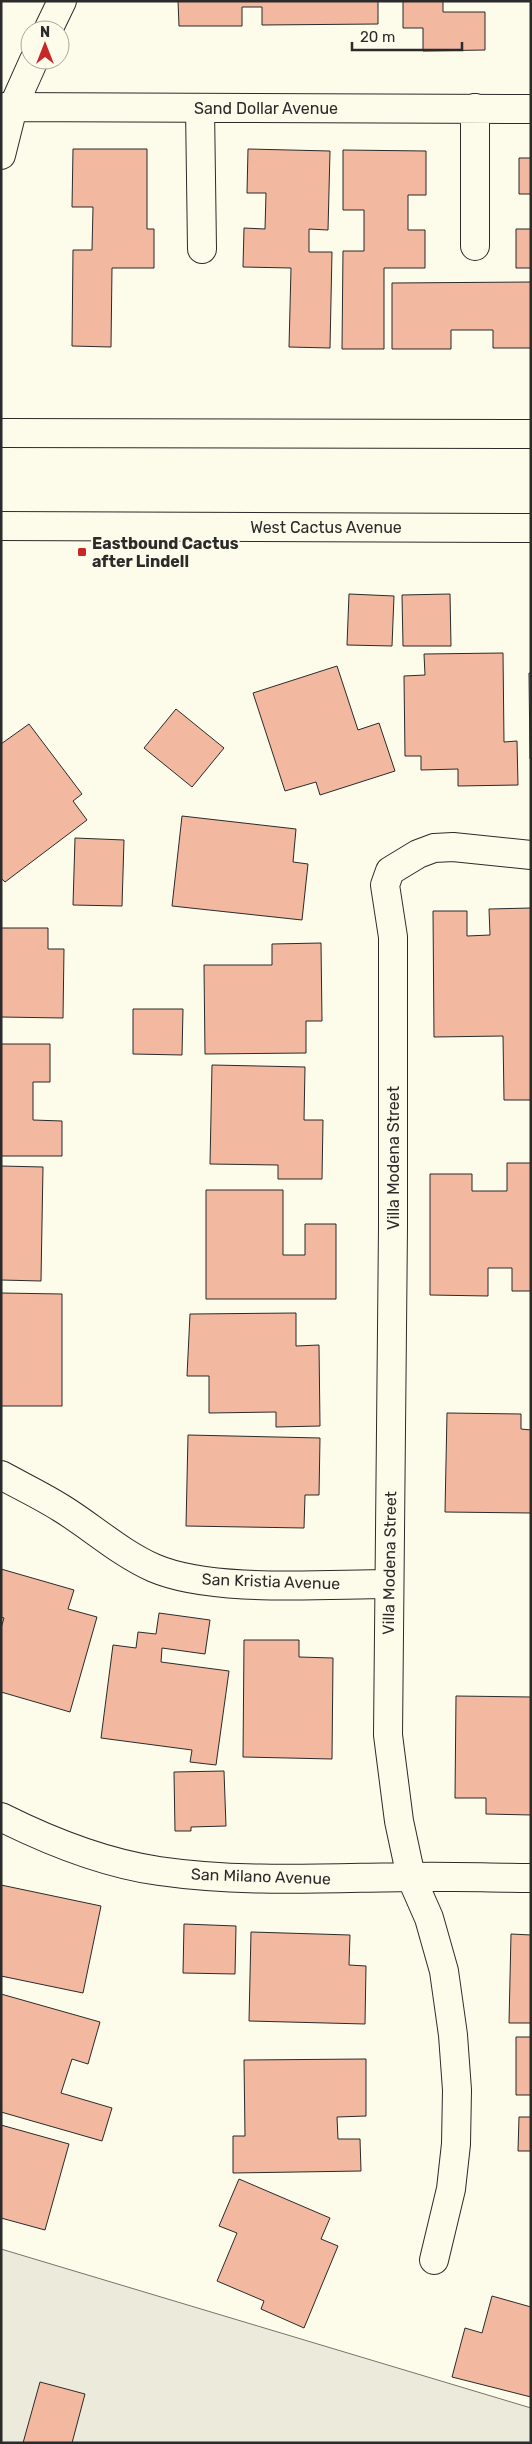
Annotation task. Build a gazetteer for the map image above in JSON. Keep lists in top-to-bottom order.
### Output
{
  "streets": {
    "street": [
      "Sand Dollar Avenue",
      "West Cactus Avenue",
      "Villa Modena Street",
      "San Kristia Avenue",
      "San Milano Avenue"
    ]
  },
  "crossings": [
    ["Villa Modena Street", "San Kristia Avenue"],
    ["Villa Modena Street", "San Milano Avenue"]
  ],
  "places": {
    "transit": ["Eastbound Cactus after Lindell"]
  },
  "scale_bar": "20 m",
  "north": "top"
}
